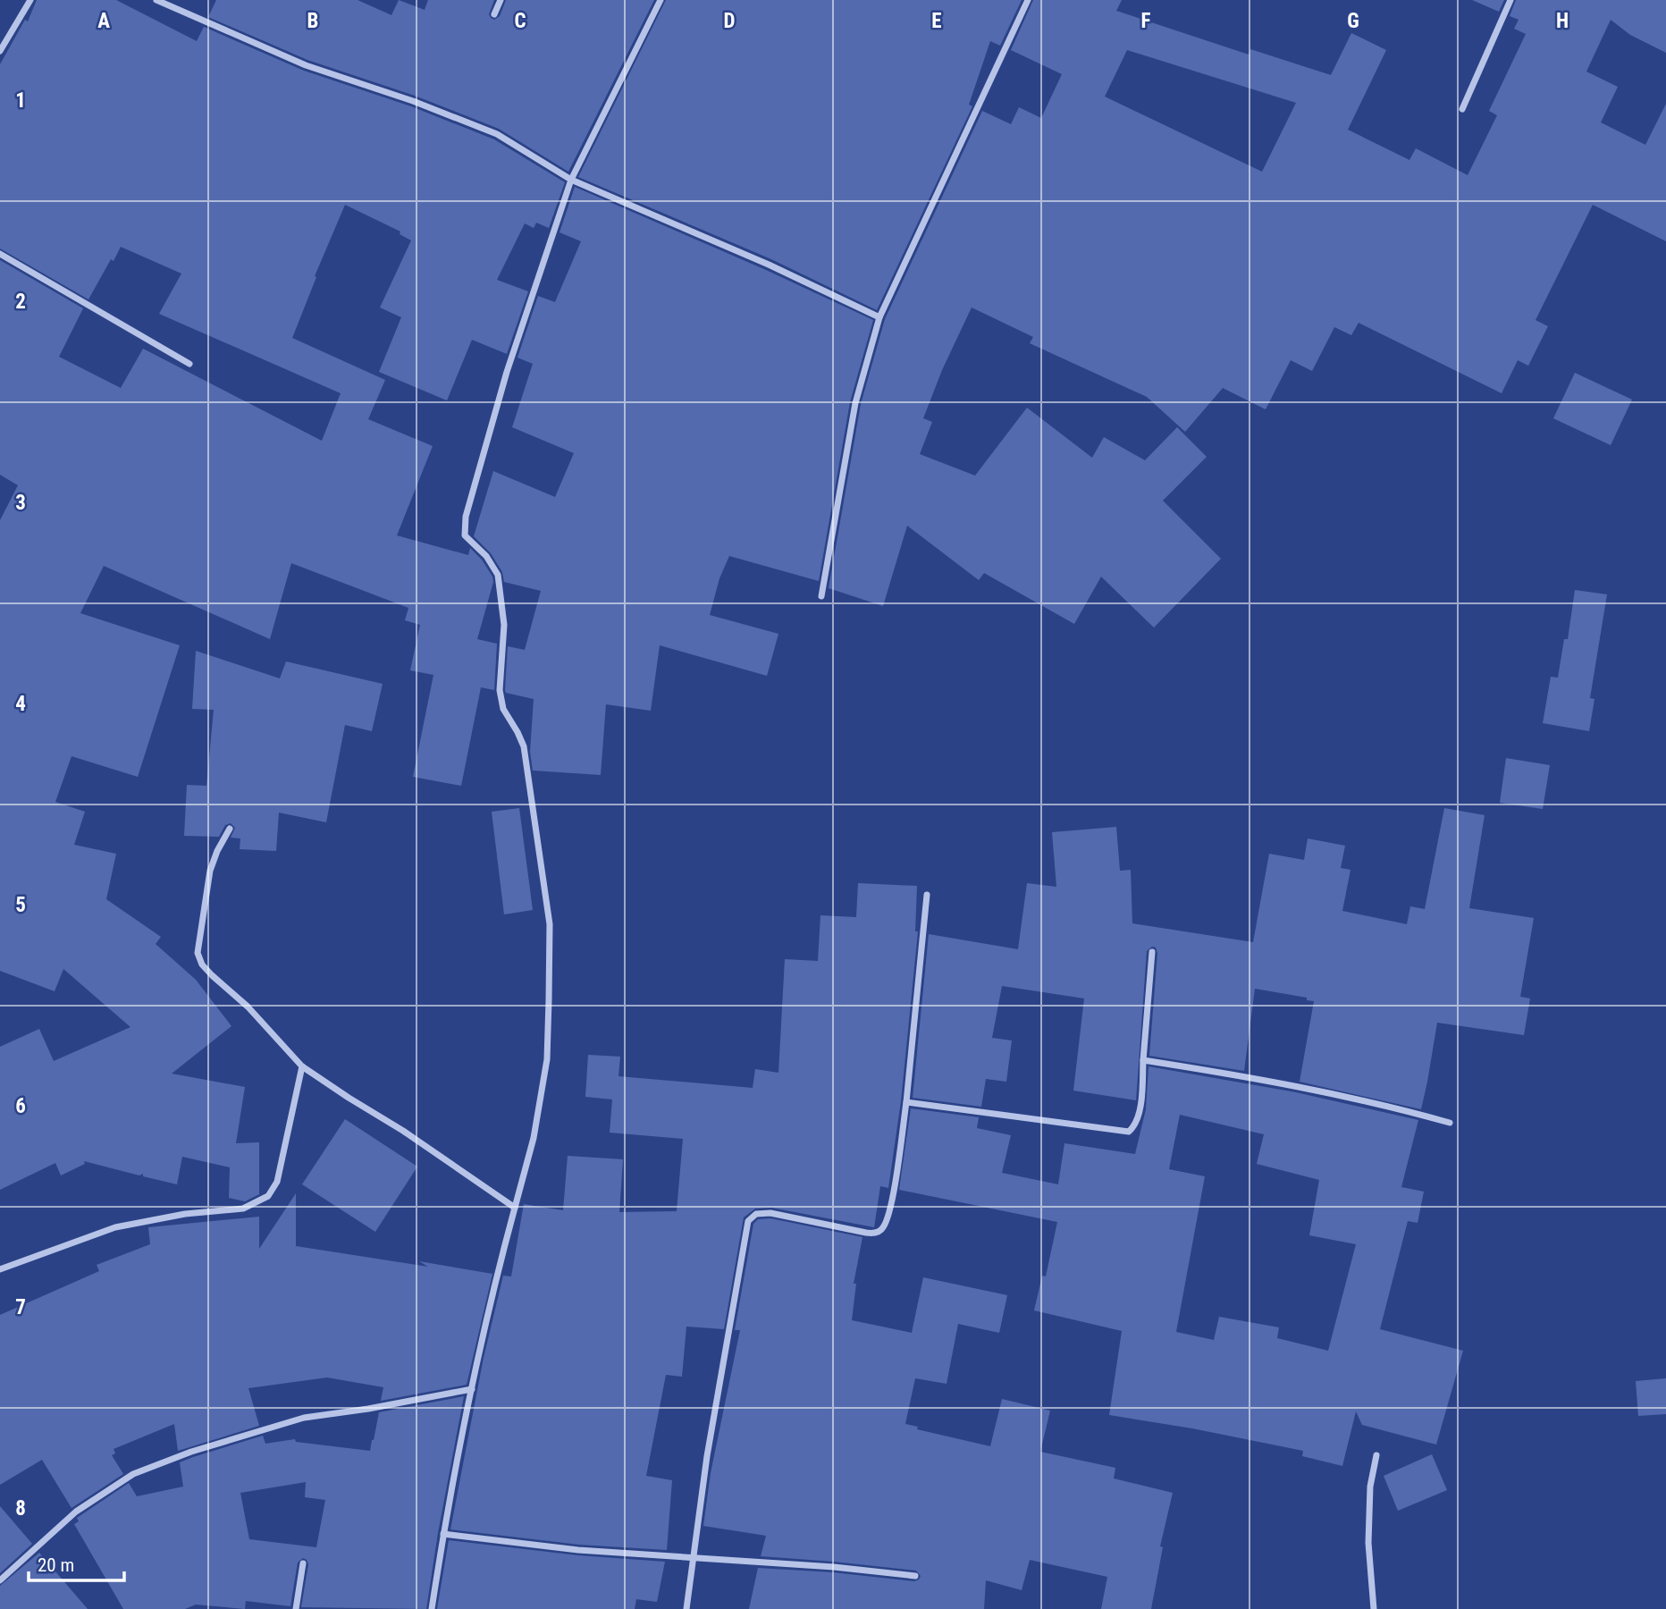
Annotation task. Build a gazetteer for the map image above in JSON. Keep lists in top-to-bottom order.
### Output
{
  "scale_bar": "20 m",
  "grid": {
    "columns": [
      "A",
      "B",
      "C",
      "D",
      "E",
      "F",
      "G",
      "H"
    ],
    "rows": [
      "1",
      "2",
      "3",
      "4",
      "5",
      "6",
      "7",
      "8"
    ]
  }
}
